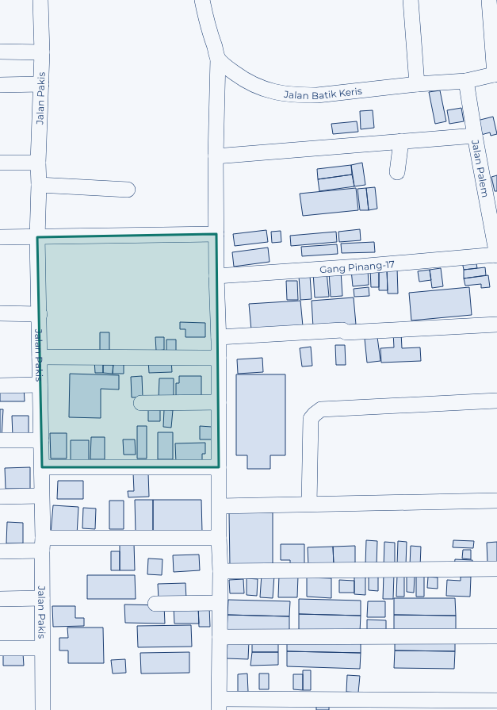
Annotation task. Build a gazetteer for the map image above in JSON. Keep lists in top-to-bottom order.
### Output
{
  "streets": {
    "street": [
      "Jalan Batik Keris",
      "Jalan Pakis",
      "Jalan Palem",
      "Gang Pinang-17"
    ]
  },
  "crossings": [
    ["Jalan Batik Keris", "Jalan Palem"],
    ["Jalan Palem", "Gang Pinang-17"]
  ]
}
